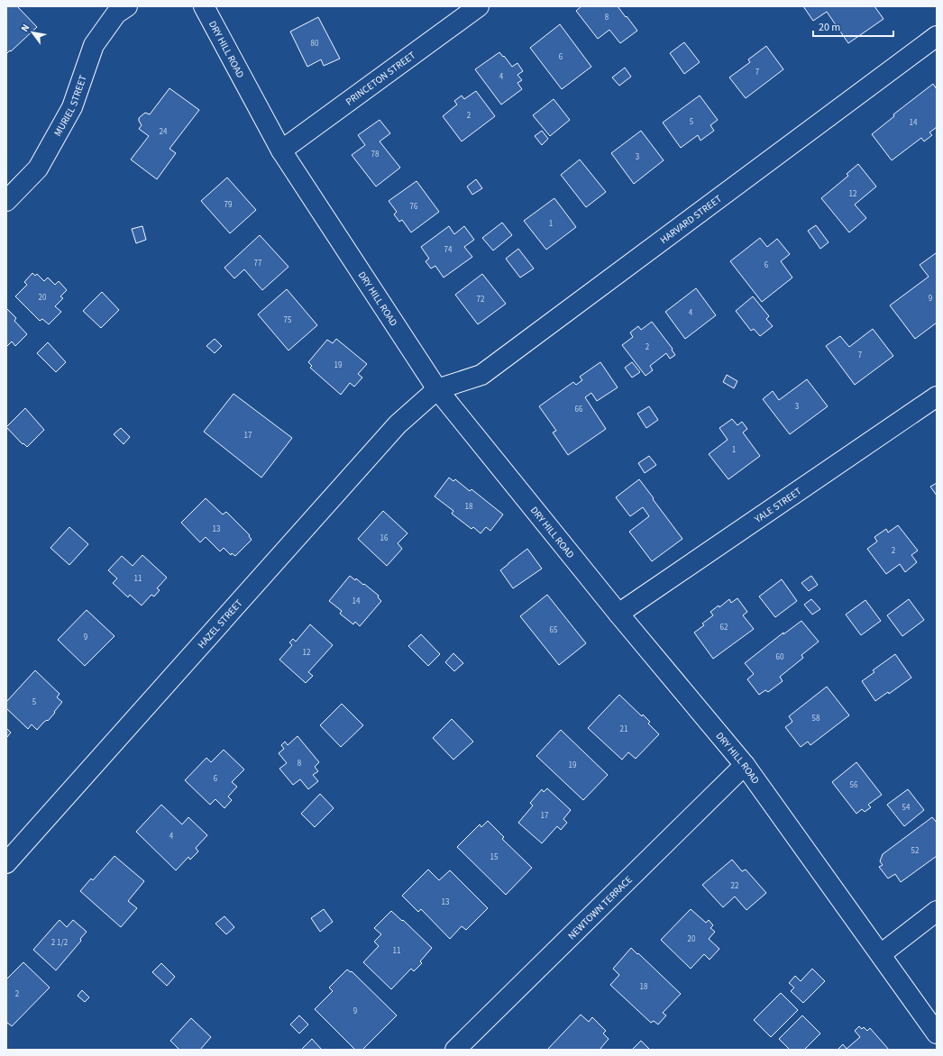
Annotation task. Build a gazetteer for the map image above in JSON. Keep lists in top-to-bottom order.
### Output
{
  "streets": {
    "street": [
      "DRY HILL ROAD",
      "PRINCETON STREET",
      "MURIEL STREET",
      "HARVARD STREET",
      "YALE STREET",
      "HAZEL STREET",
      "NEWTOWN TERRACE"
    ]
  },
  "crossings": [
    ["DRY HILL ROAD", "PRINCETON STREET"],
    ["DRY HILL ROAD", "HARVARD STREET"],
    ["DRY HILL ROAD", "YALE STREET"],
    ["DRY HILL ROAD", "HAZEL STREET"],
    ["DRY HILL ROAD", "NEWTOWN TERRACE"],
    ["HARVARD STREET", "HAZEL STREET"]
  ],
  "house_numbers": [
    "8",
    "80",
    "6",
    "7",
    "4",
    "2",
    "5",
    "14",
    "24",
    "78",
    "3",
    "12",
    "79",
    "76",
    "1",
    "74",
    "77",
    "6",
    "20",
    "9",
    "72",
    "4",
    "75",
    "2",
    "7",
    "19",
    "3",
    "66",
    "17",
    "1",
    "18",
    "13",
    "16",
    "2",
    "11",
    "14",
    "62",
    "65",
    "9",
    "12",
    "60",
    "5",
    "58",
    "21",
    "8",
    "19",
    "6",
    "56",
    "54",
    "17",
    "4",
    "52",
    "15",
    "22",
    "13",
    "20",
    "2 1/2",
    "11",
    "18",
    "2",
    "9"
  ],
  "scale_bar": "20 m",
  "north": "top left"
}
